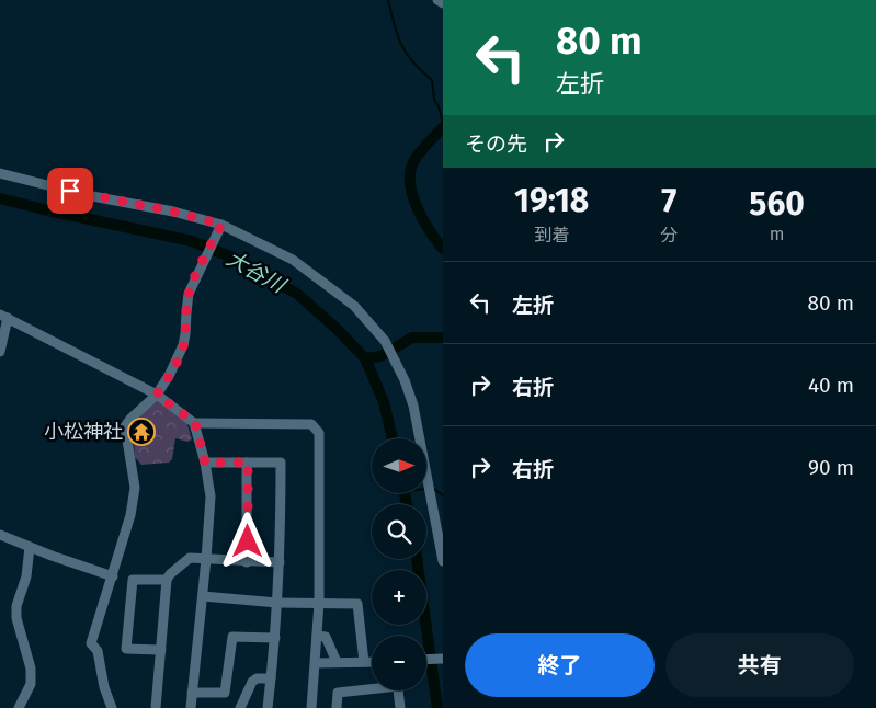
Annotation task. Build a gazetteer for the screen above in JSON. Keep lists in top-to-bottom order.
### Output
{
  "water": ["大谷川"],
  "places": {
    "temple": ["小松神社"]
  },
  "north": "right",
  "page": {
    "turn": ["80 m", "左折"],
    "then": "その先",
    "eta": [
      "19:18",
      "到着",
      "7",
      "分",
      "560",
      "m"
    ],
    "list": [
      {
        "name": "左折",
        "value": "80 m"
      },
      {
        "name": "右折",
        "value": "40 m"
      },
      {
        "name": "右折",
        "value": "90 m"
      }
    ],
    "map_buttons": ["+", "−"],
    "buttons": ["終了", "共有"]
  }
}
